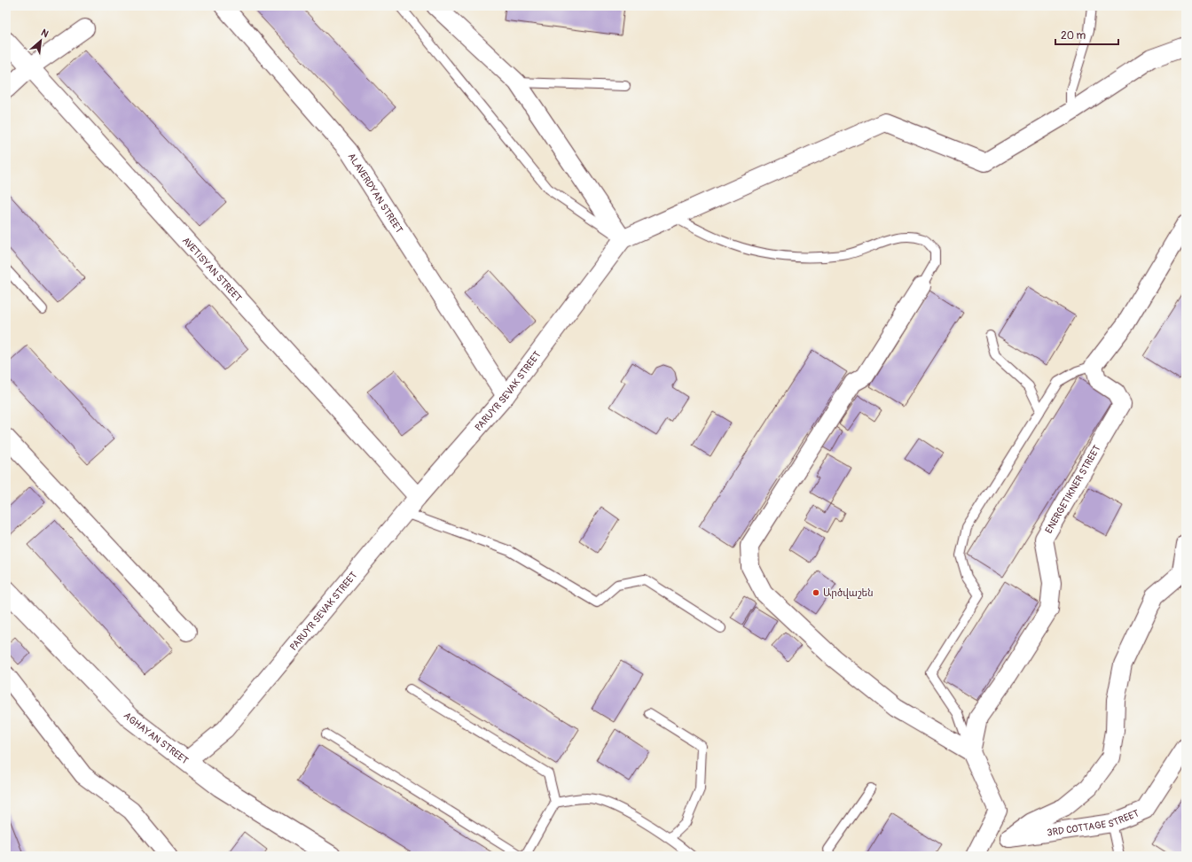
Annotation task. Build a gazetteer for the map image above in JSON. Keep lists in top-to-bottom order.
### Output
{
  "streets": {
    "street": [
      "ALAVERDYAN STREET",
      "AVETISYAN STREET",
      "PARUYR SEVAK STREET",
      "ENERGETIKNER STREET",
      "AGHAYAN STREET",
      "3RD COTTAGE STREET"
    ]
  },
  "crossings": [
    ["ALAVERDYAN STREET", "PARUYR SEVAK STREET"],
    ["AVETISYAN STREET", "PARUYR SEVAK STREET"],
    ["PARUYR SEVAK STREET", "AGHAYAN STREET"]
  ],
  "places": ["Արծվաշեն"],
  "scale_bar": "20 m",
  "north": "top right"
}
